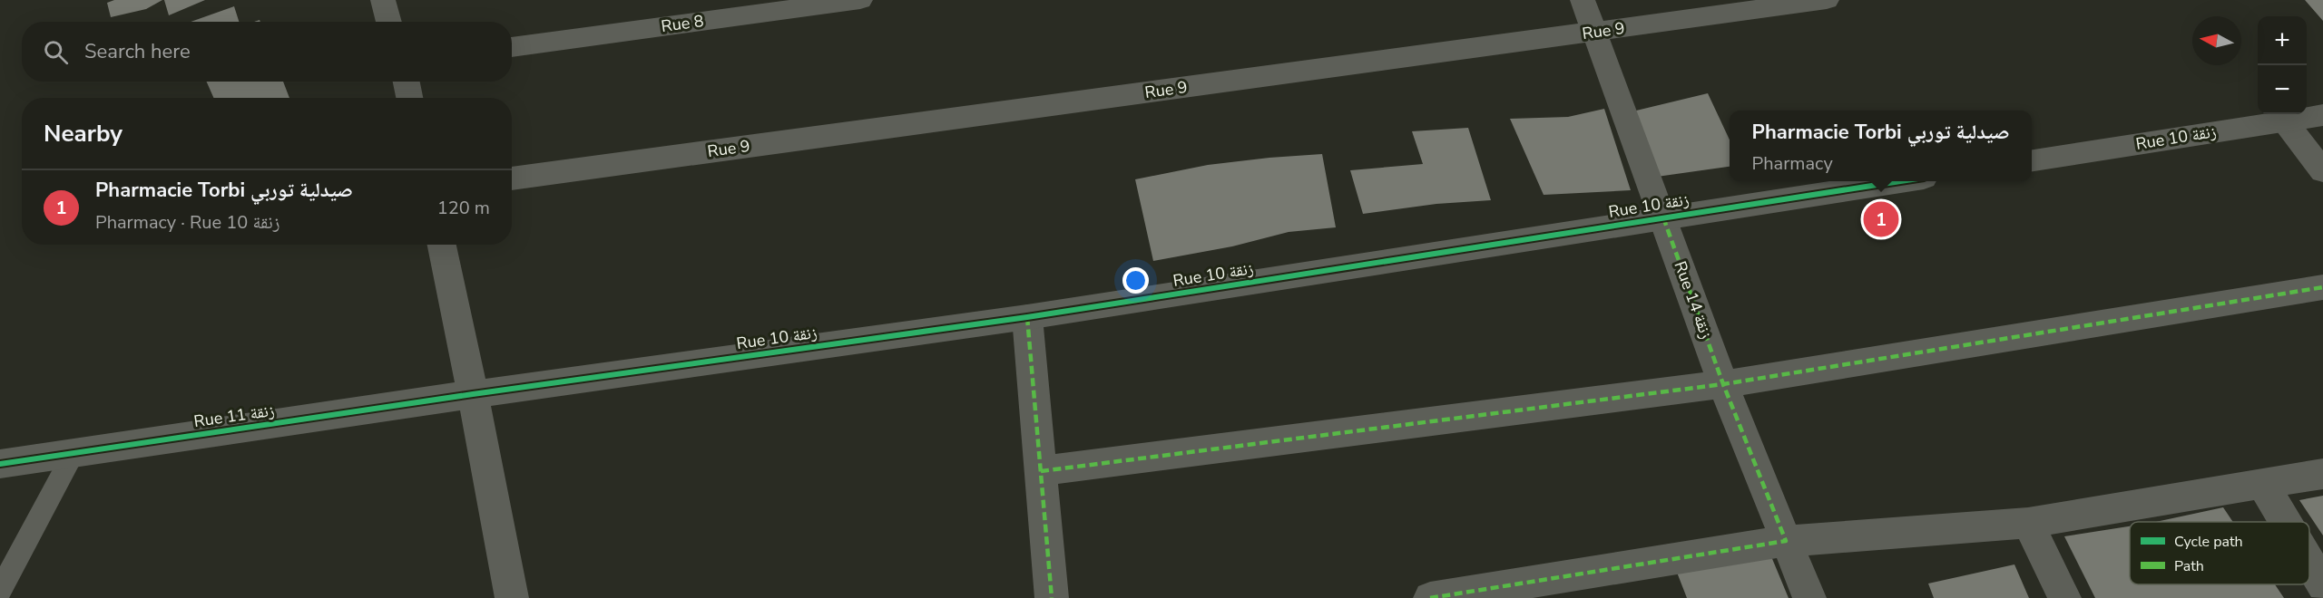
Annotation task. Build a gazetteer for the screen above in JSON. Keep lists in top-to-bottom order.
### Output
{
  "streets": {
    "street": [
      "Rue 8",
      "Rue 9",
      "Rue 10 زنقة",
      "Rue 14 زنقة",
      "Rue 11 زنقة"
    ]
  },
  "crossings": [
    ["Rue 9", "Rue 14 زنقة"],
    ["Rue 10 زنقة", "Rue 14 زنقة"],
    ["Rue 10 زنقة", "Rue 11 زنقة"]
  ],
  "legend": ["Cycle path", "Path"],
  "north": "left",
  "page": {
    "map_buttons": ["+", "−"],
    "search": "Search here",
    "heading": "Nearby",
    "popup": ["Pharmacie Torbi صيدلية توربي", "Pharmacy"],
    "list": [
      {
        "mark": "1",
        "name": "Pharmacie Torbi صيدلية توربي",
        "note": "Pharmacy · Rue 10 زنقة",
        "value": "120 m"
      }
    ],
    "pins": "1"
  }
}
